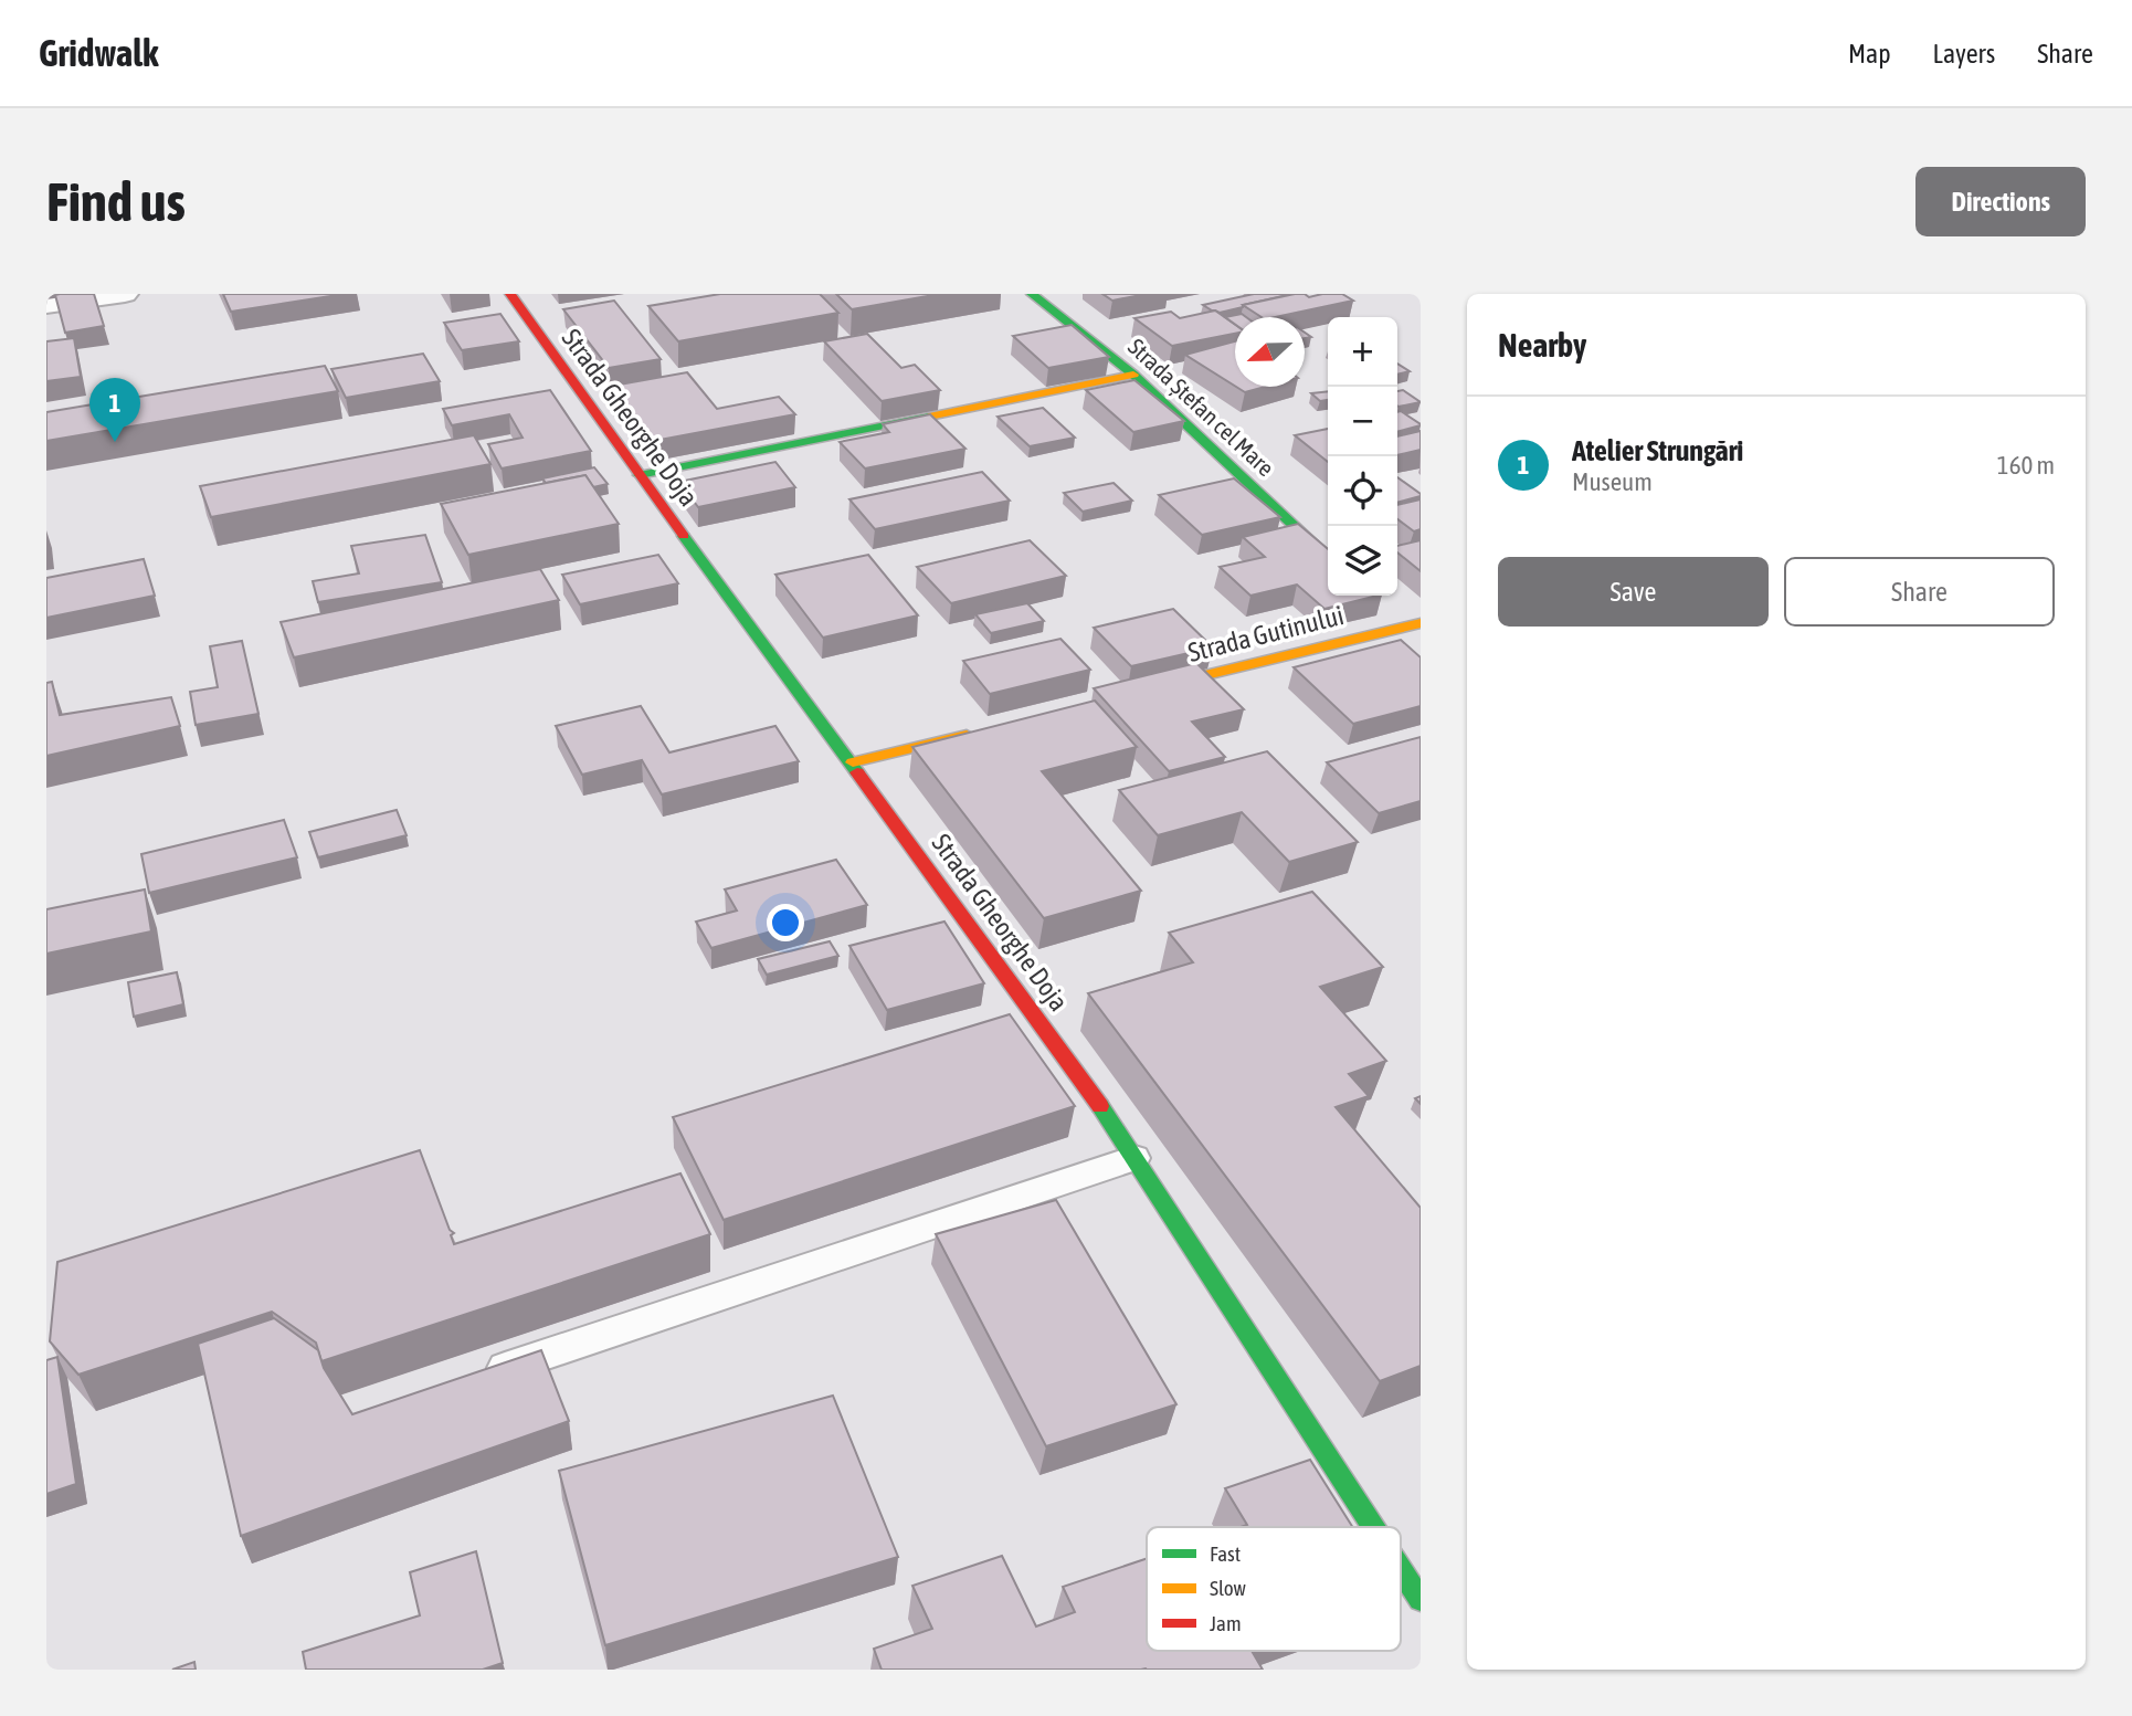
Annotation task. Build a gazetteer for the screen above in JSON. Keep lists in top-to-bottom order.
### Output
{
  "streets": {
    "main road": ["Strada Ștefan cel Mare", "Strada Gheorghe Doja", "Strada Gutinului"]
  },
  "legend": ["Fast", "Slow", "Jam"],
  "north": "left",
  "page": {
    "header": "Gridwalk",
    "nav": ["Map", "Layers", "Share"],
    "buttons": [
      "Directions",
      ["Save", "Share"]
    ],
    "title": "Find us",
    "heading": "Nearby",
    "map_buttons": ["+", "−"],
    "pins": "1",
    "list": [
      {
        "mark": "1",
        "name": "Atelier Strungări",
        "note": "Museum",
        "value": "160 m"
      }
    ]
  }
}
